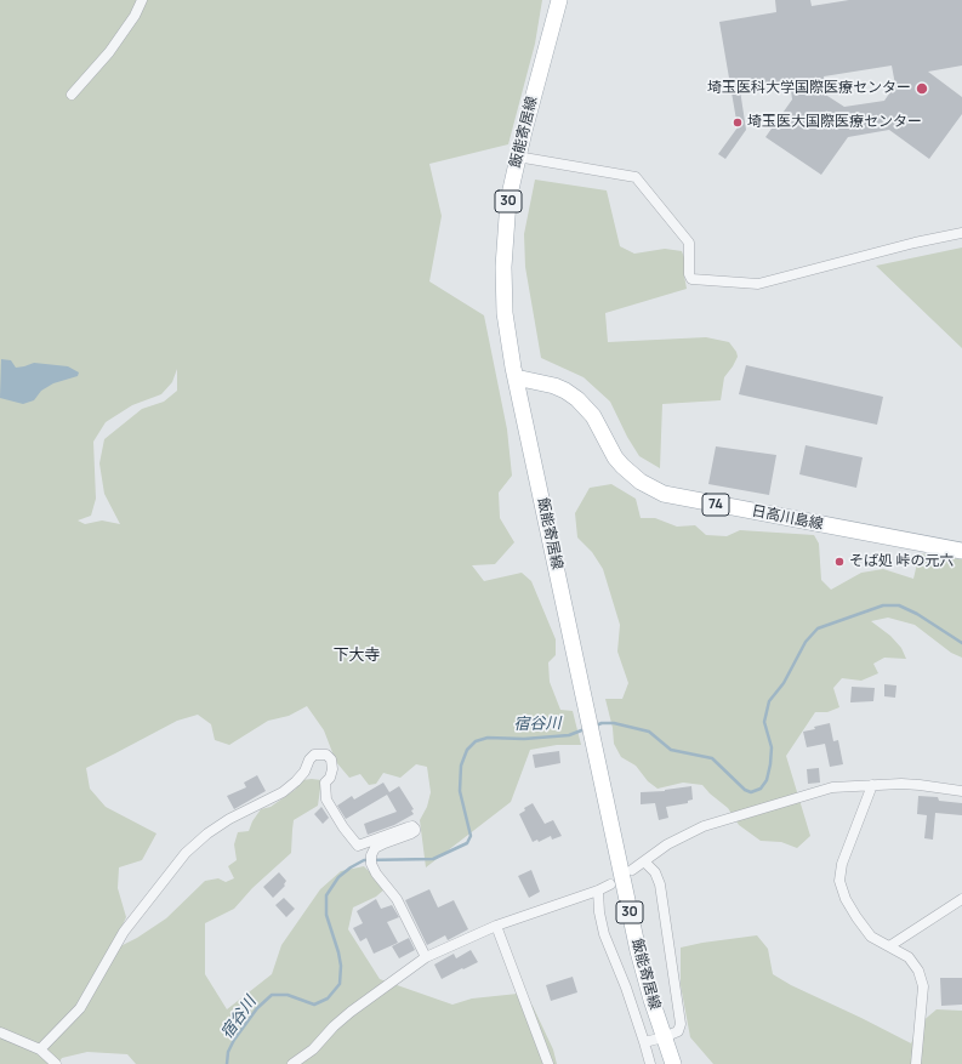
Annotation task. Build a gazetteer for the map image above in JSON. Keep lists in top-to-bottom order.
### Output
{
  "streets": {
    "main road": [
      "飯能寄居線",
      "30",
      "74",
      "日高川島線"
    ]
  },
  "crossings": [
    ["飯能寄居線", "日高川島線"]
  ],
  "districts": ["下大寺"],
  "water": ["宿谷川"],
  "places": ["埼玉医科大学国際医療センター", "埼玉医大国際医療センター", "そば処 峠の元六"]
}
